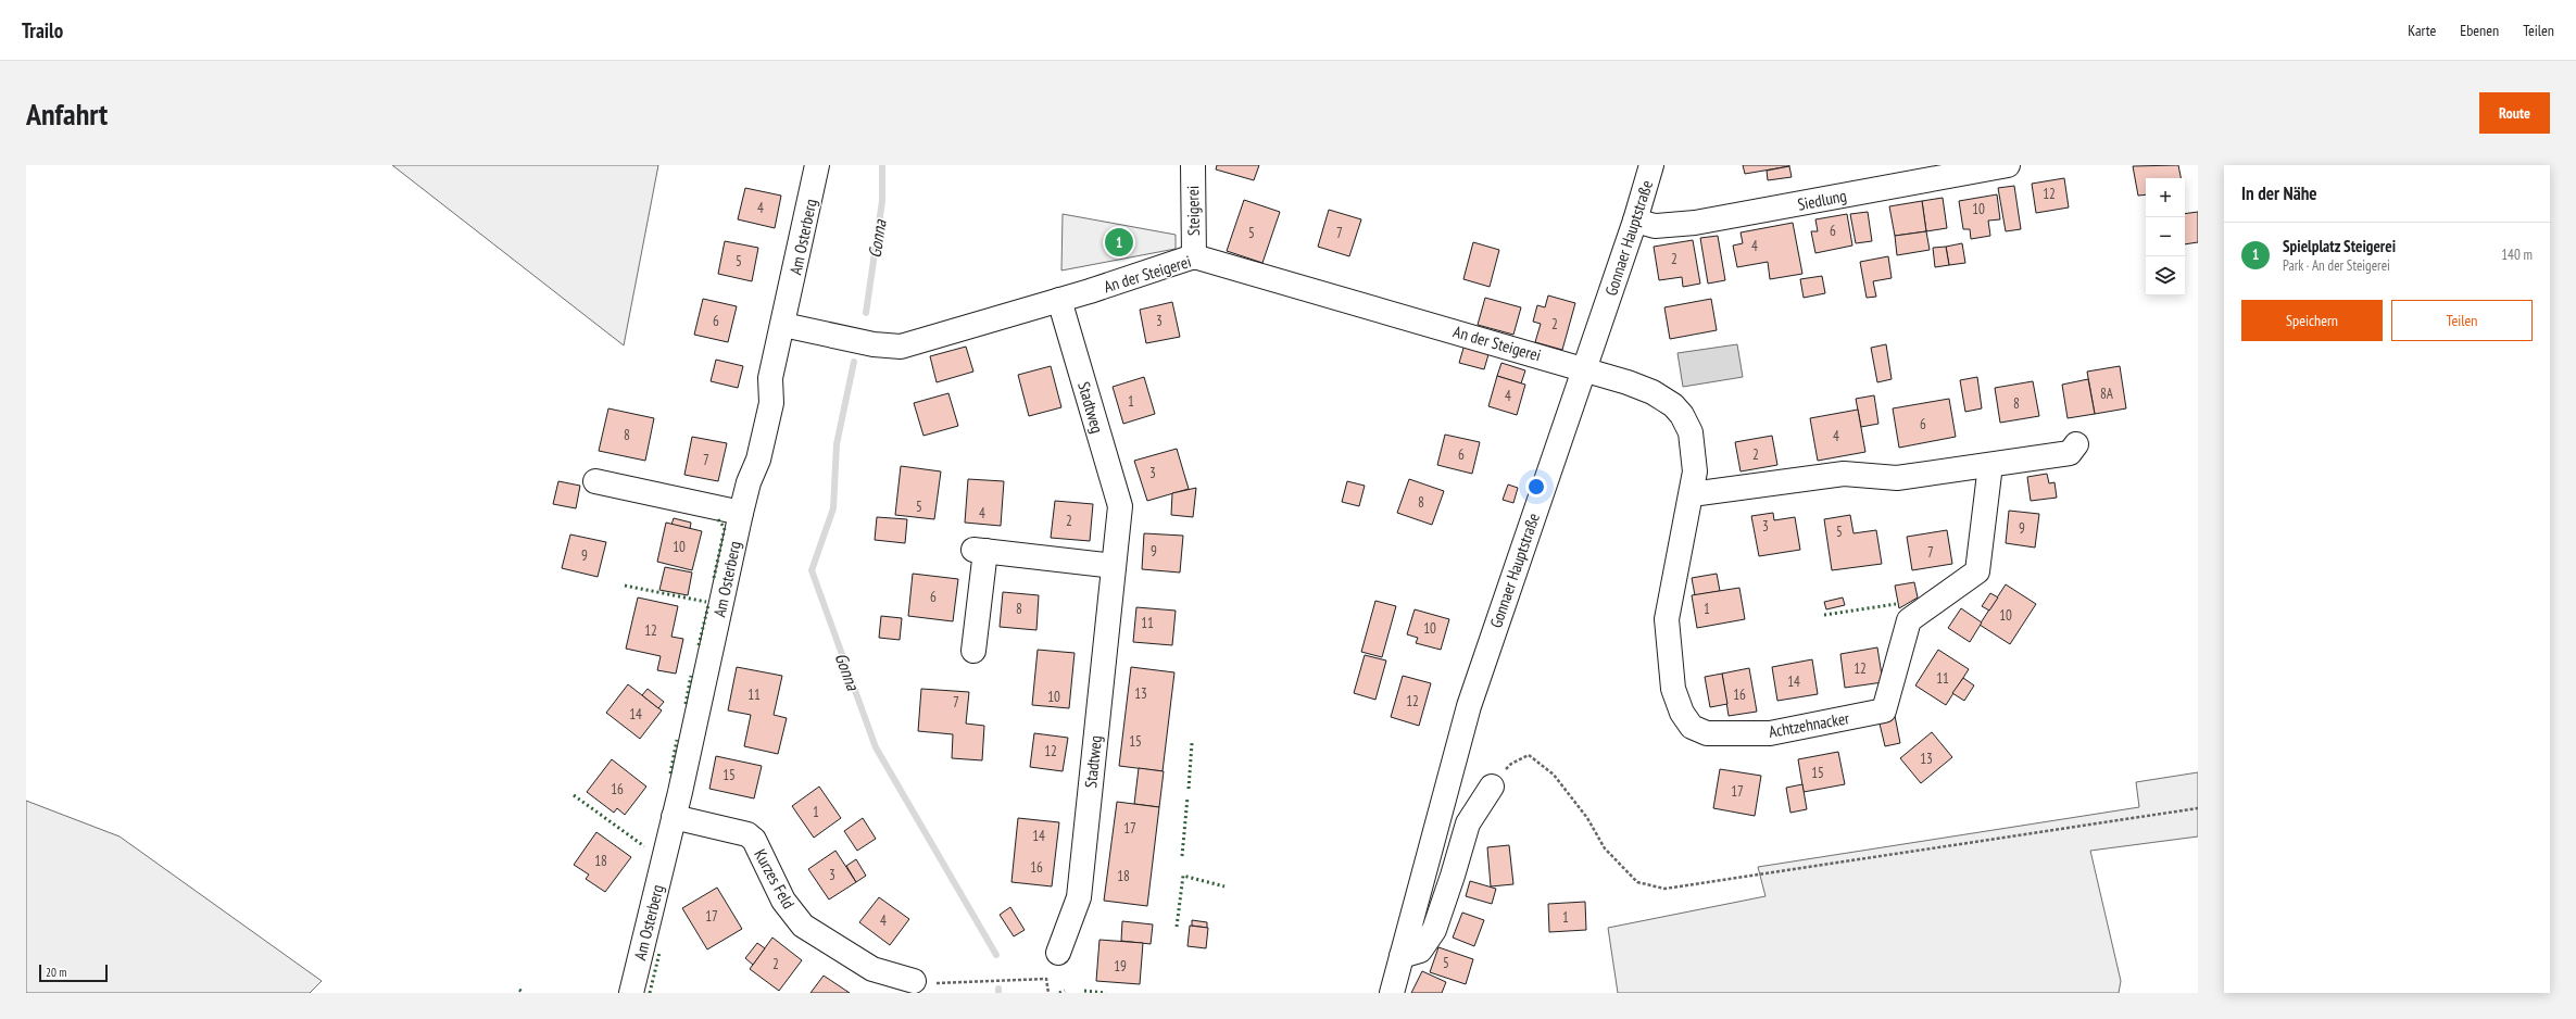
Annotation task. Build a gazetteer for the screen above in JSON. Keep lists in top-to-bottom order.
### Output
{
  "streets": {
    "street": [
      "Siedlung",
      "Steigerei",
      "Am Osterberg",
      "Gonnaer Hauptstraße",
      "An der Steigerei",
      "Stadtweg",
      "Achtzehnacker",
      "Kurzes Feld"
    ]
  },
  "crossings": [
    ["Siedlung", "Gonnaer Hauptstraße"],
    ["Steigerei", "An der Steigerei"],
    ["Am Osterberg", "An der Steigerei"],
    ["Am Osterberg", "Kurzes Feld"],
    ["Gonnaer Hauptstraße", "An der Steigerei"],
    ["Gonnaer Hauptstraße", "Achtzehnacker"],
    ["An der Steigerei", "Stadtweg"],
    ["An der Steigerei", "Achtzehnacker"]
  ],
  "water": ["Gonna"],
  "house_numbers": [
    "12",
    "4",
    "10",
    "6",
    "5",
    "7",
    "4",
    "2",
    "5",
    "6",
    "3",
    "2",
    "8A",
    "4",
    "1",
    "8",
    "6",
    "8",
    "4",
    "6",
    "2",
    "7",
    "3",
    "8",
    "5",
    "4",
    "2",
    "3",
    "9",
    "5",
    "10",
    "9",
    "7",
    "9",
    "6",
    "8",
    "1",
    "10",
    "11",
    "10",
    "12",
    "12",
    "11",
    "14",
    "13",
    "11",
    "16",
    "10",
    "12",
    "7",
    "14",
    "15",
    "12",
    "13",
    "15",
    "15",
    "16",
    "17",
    "1",
    "17",
    "14",
    "18",
    "16",
    "3",
    "18",
    "17",
    "1",
    "4",
    "5",
    "2",
    "19"
  ],
  "scale_bar": "20 m",
  "page": {
    "header": "Trailo",
    "nav": ["Karte", "Ebenen", "Teilen"],
    "buttons": [
      "Route",
      ["Speichern", "Teilen"]
    ],
    "title": "Anfahrt",
    "heading": "In der Nähe",
    "map_buttons": ["+", "−"],
    "list": [
      {
        "mark": "1",
        "name": "Spielplatz Steigerei",
        "note": "Park · An der Steigerei",
        "value": "140 m"
      }
    ],
    "pins": "1",
    "scale": "20 m"
  }
}
